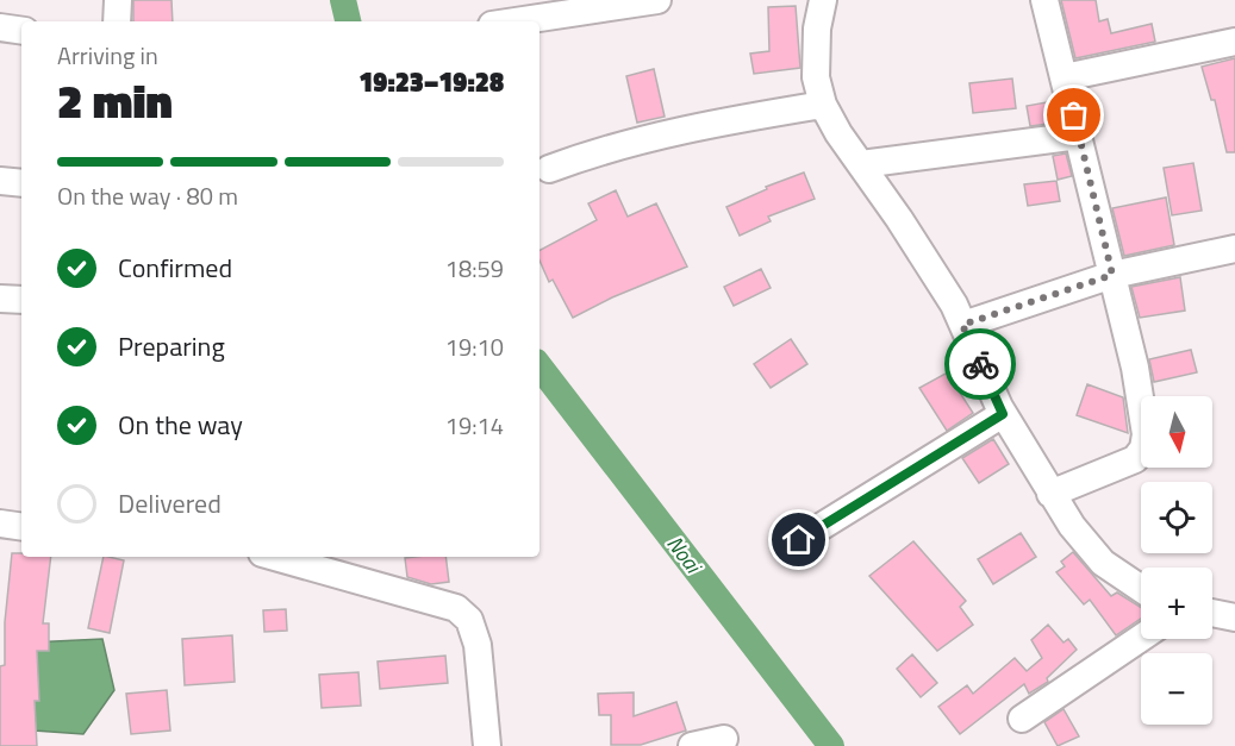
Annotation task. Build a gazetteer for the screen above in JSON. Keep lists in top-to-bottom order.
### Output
{
  "water": ["Noai"],
  "north": "bottom",
  "page": {
    "heading": ["2 min", "Arriving in", "19:23–19:28"],
    "bar": "On the way · 80 m",
    "list": [
      ["Confirmed", "18:59"],
      ["Preparing", "19:10"],
      ["On the way", "19:14"],
      "Delivered"
    ],
    "map_buttons": ["+", "−"]
  }
}
